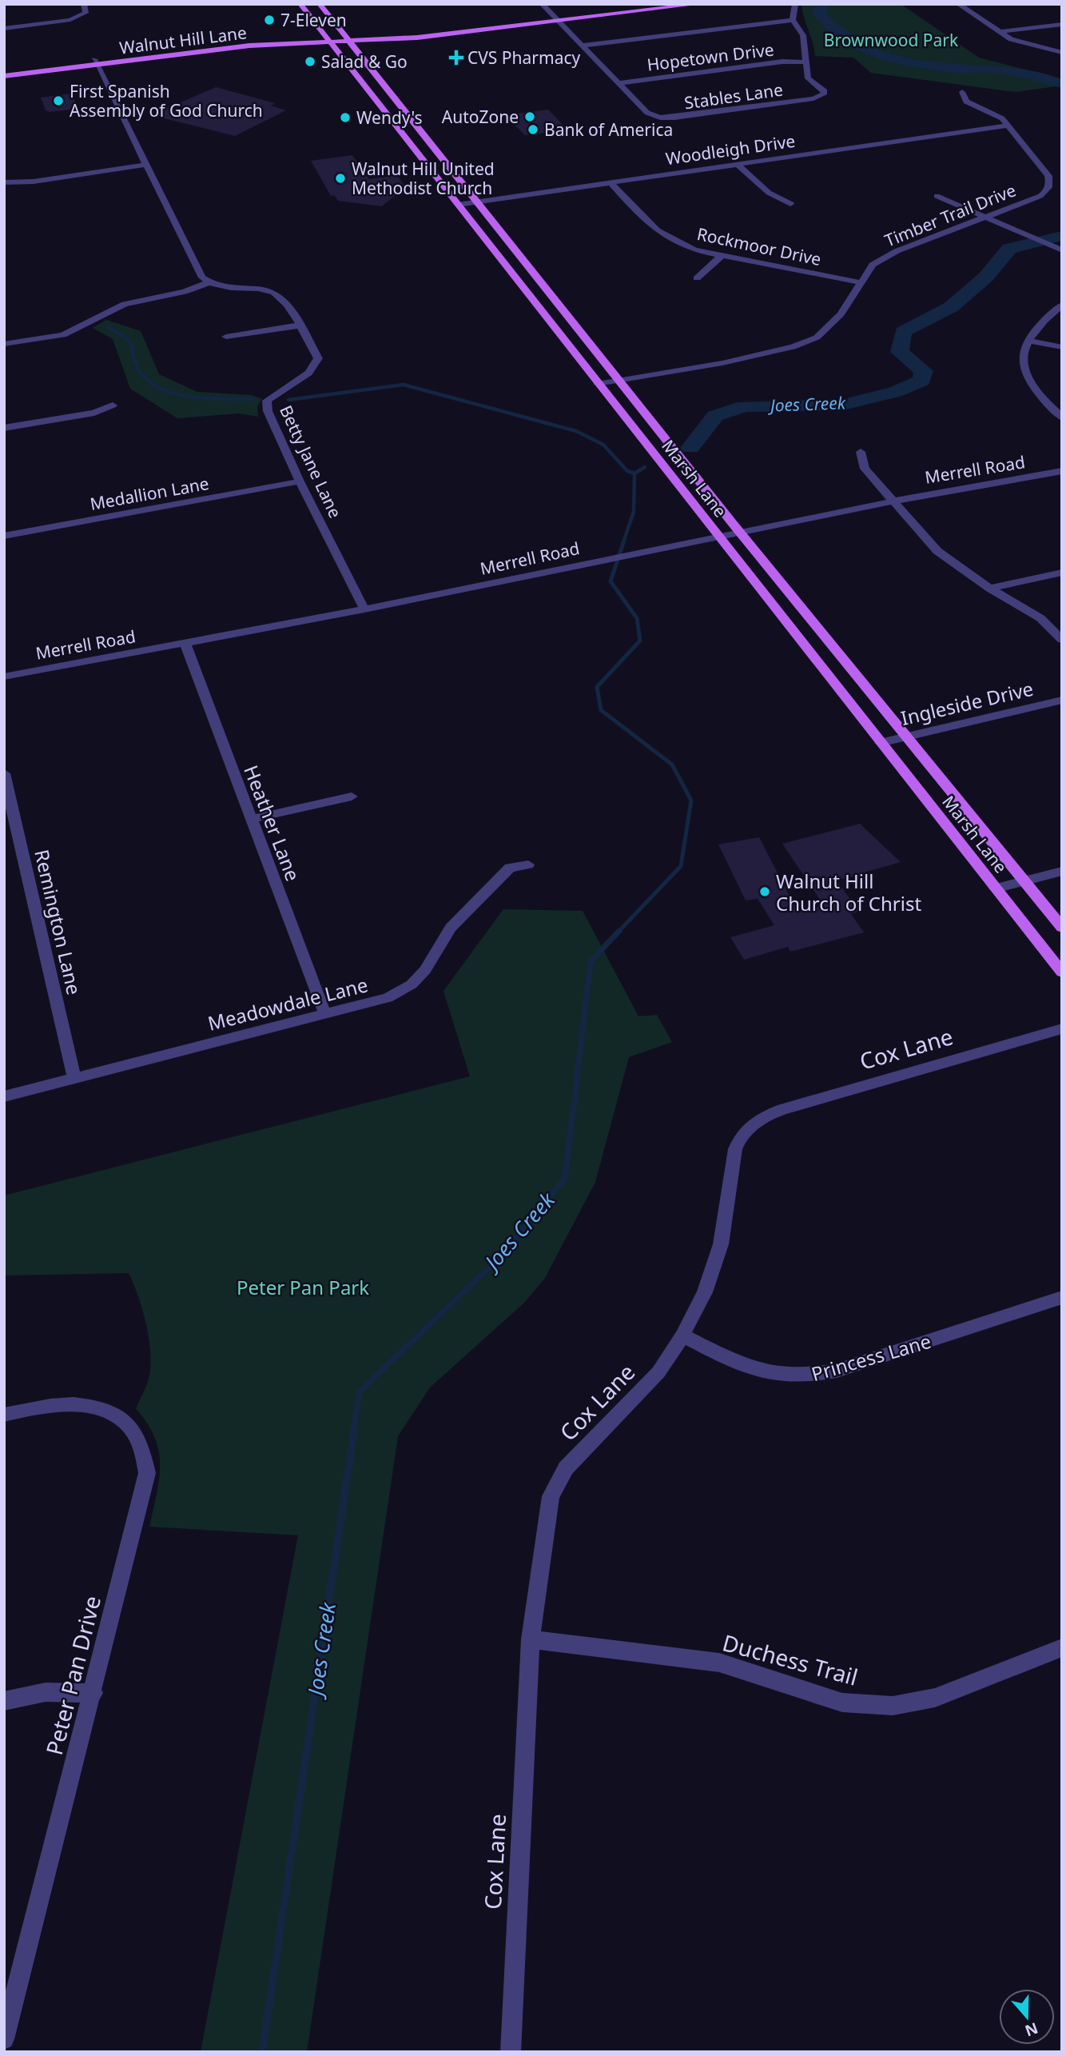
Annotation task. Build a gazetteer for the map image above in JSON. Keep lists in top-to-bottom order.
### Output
{
  "streets": {
    "main road": ["Walnut Hill Lane", "Marsh Lane"],
    "street": [
      "Hopetown Drive",
      "Stables Lane",
      "Woodleigh Drive",
      "Timber Trail Drive",
      "Rockmoor Drive",
      "Betty Jane Lane",
      "Merrell Road",
      "Medallion Lane",
      "Ingleside Drive",
      "Heather Lane",
      "Remington Lane",
      "Meadowdale Lane",
      "Cox Lane",
      "Princess Lane",
      "Duchess Trail",
      "Peter Pan Drive"
    ]
  },
  "crossings": [
    ["Walnut Hill Lane", "Marsh Lane"],
    ["Hopetown Drive", "Stables Lane"],
    ["Woodleigh Drive", "Timber Trail Drive"],
    ["Woodleigh Drive", "Rockmoor Drive"],
    ["Woodleigh Drive", "Marsh Lane"],
    ["Timber Trail Drive", "Rockmoor Drive"],
    ["Timber Trail Drive", "Marsh Lane"],
    ["Betty Jane Lane", "Merrell Road"],
    ["Betty Jane Lane", "Medallion Lane"],
    ["Merrell Road", "Marsh Lane"],
    ["Merrell Road", "Heather Lane"],
    ["Marsh Lane", "Ingleside Drive"],
    ["Heather Lane", "Meadowdale Lane"],
    ["Remington Lane", "Meadowdale Lane"],
    ["Cox Lane", "Princess Lane"],
    ["Cox Lane", "Duchess Trail"]
  ],
  "water": ["Joes Creek"],
  "parks": ["Brownwood Park", "Peter Pan Park"],
  "places": {
    "other": [
      "7-Eleven",
      "Salad & Go",
      "First Spanish Assembly of God Church",
      "AutoZone",
      "Wendy's",
      "Bank of America",
      "Walnut Hill United Methodist Church",
      "Walnut Hill Church of Christ"
    ],
    "health": ["CVS Pharmacy"]
  },
  "north": "bottom"
}
